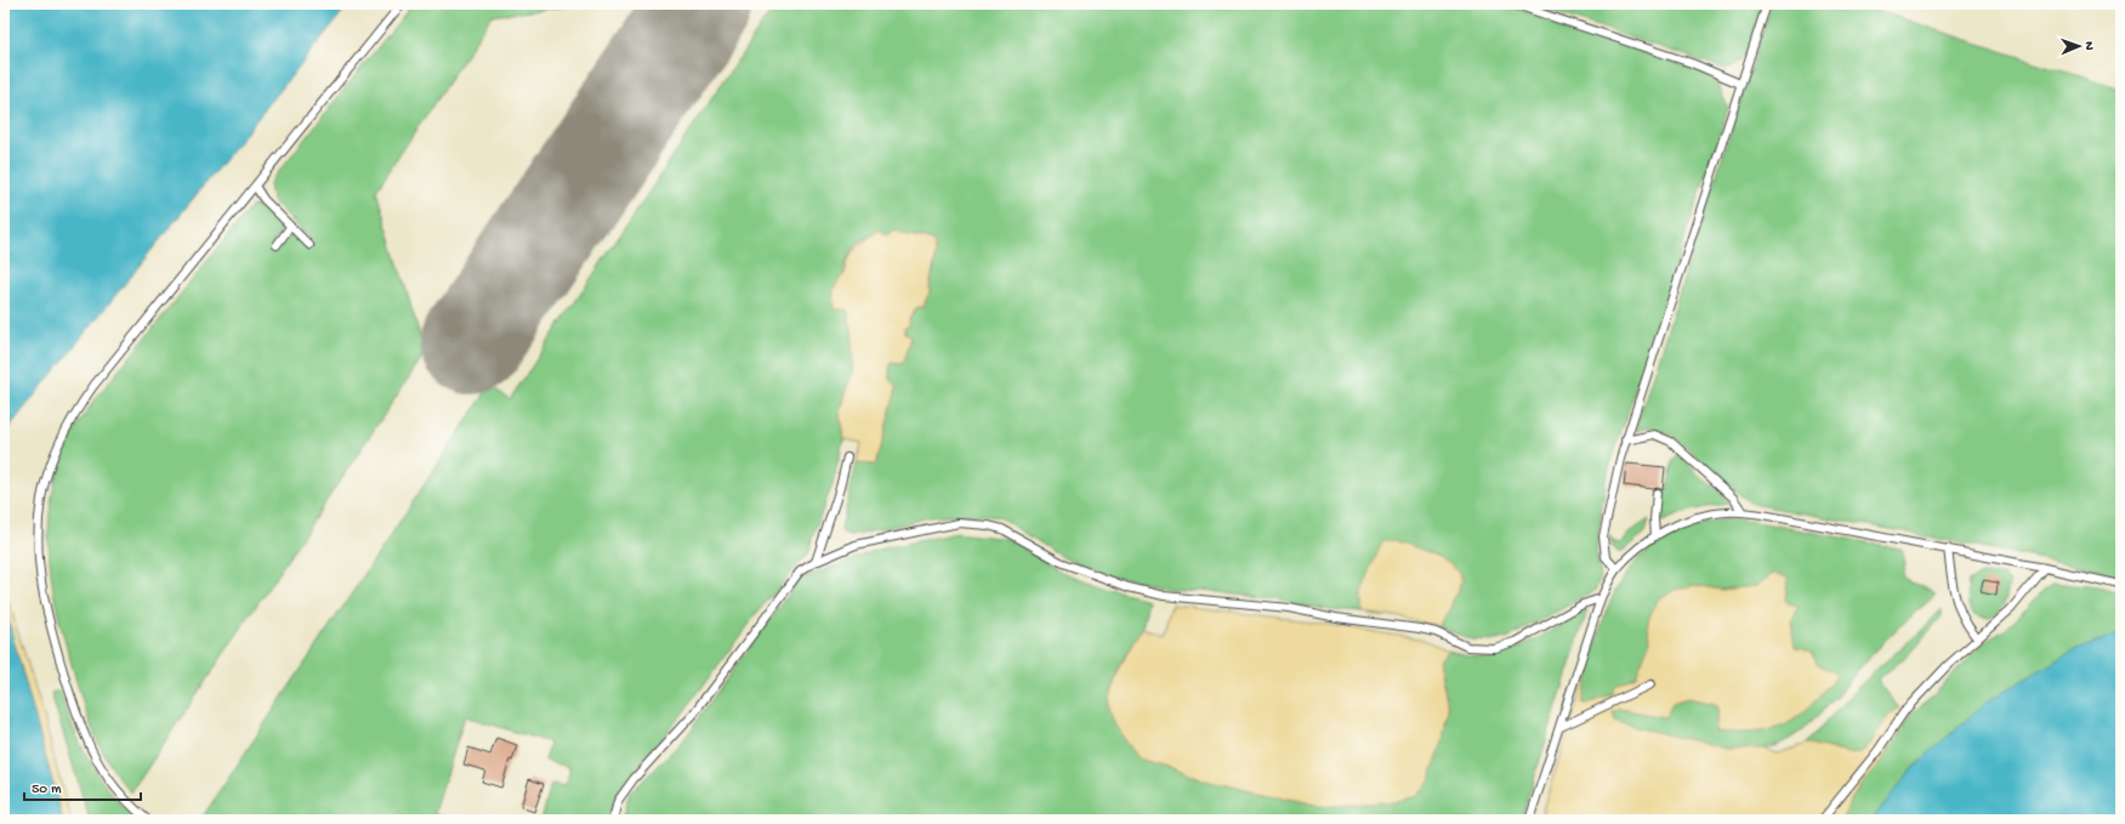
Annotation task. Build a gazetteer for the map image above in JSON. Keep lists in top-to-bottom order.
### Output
{
  "scale_bar": "50 m",
  "north": "right"
}
